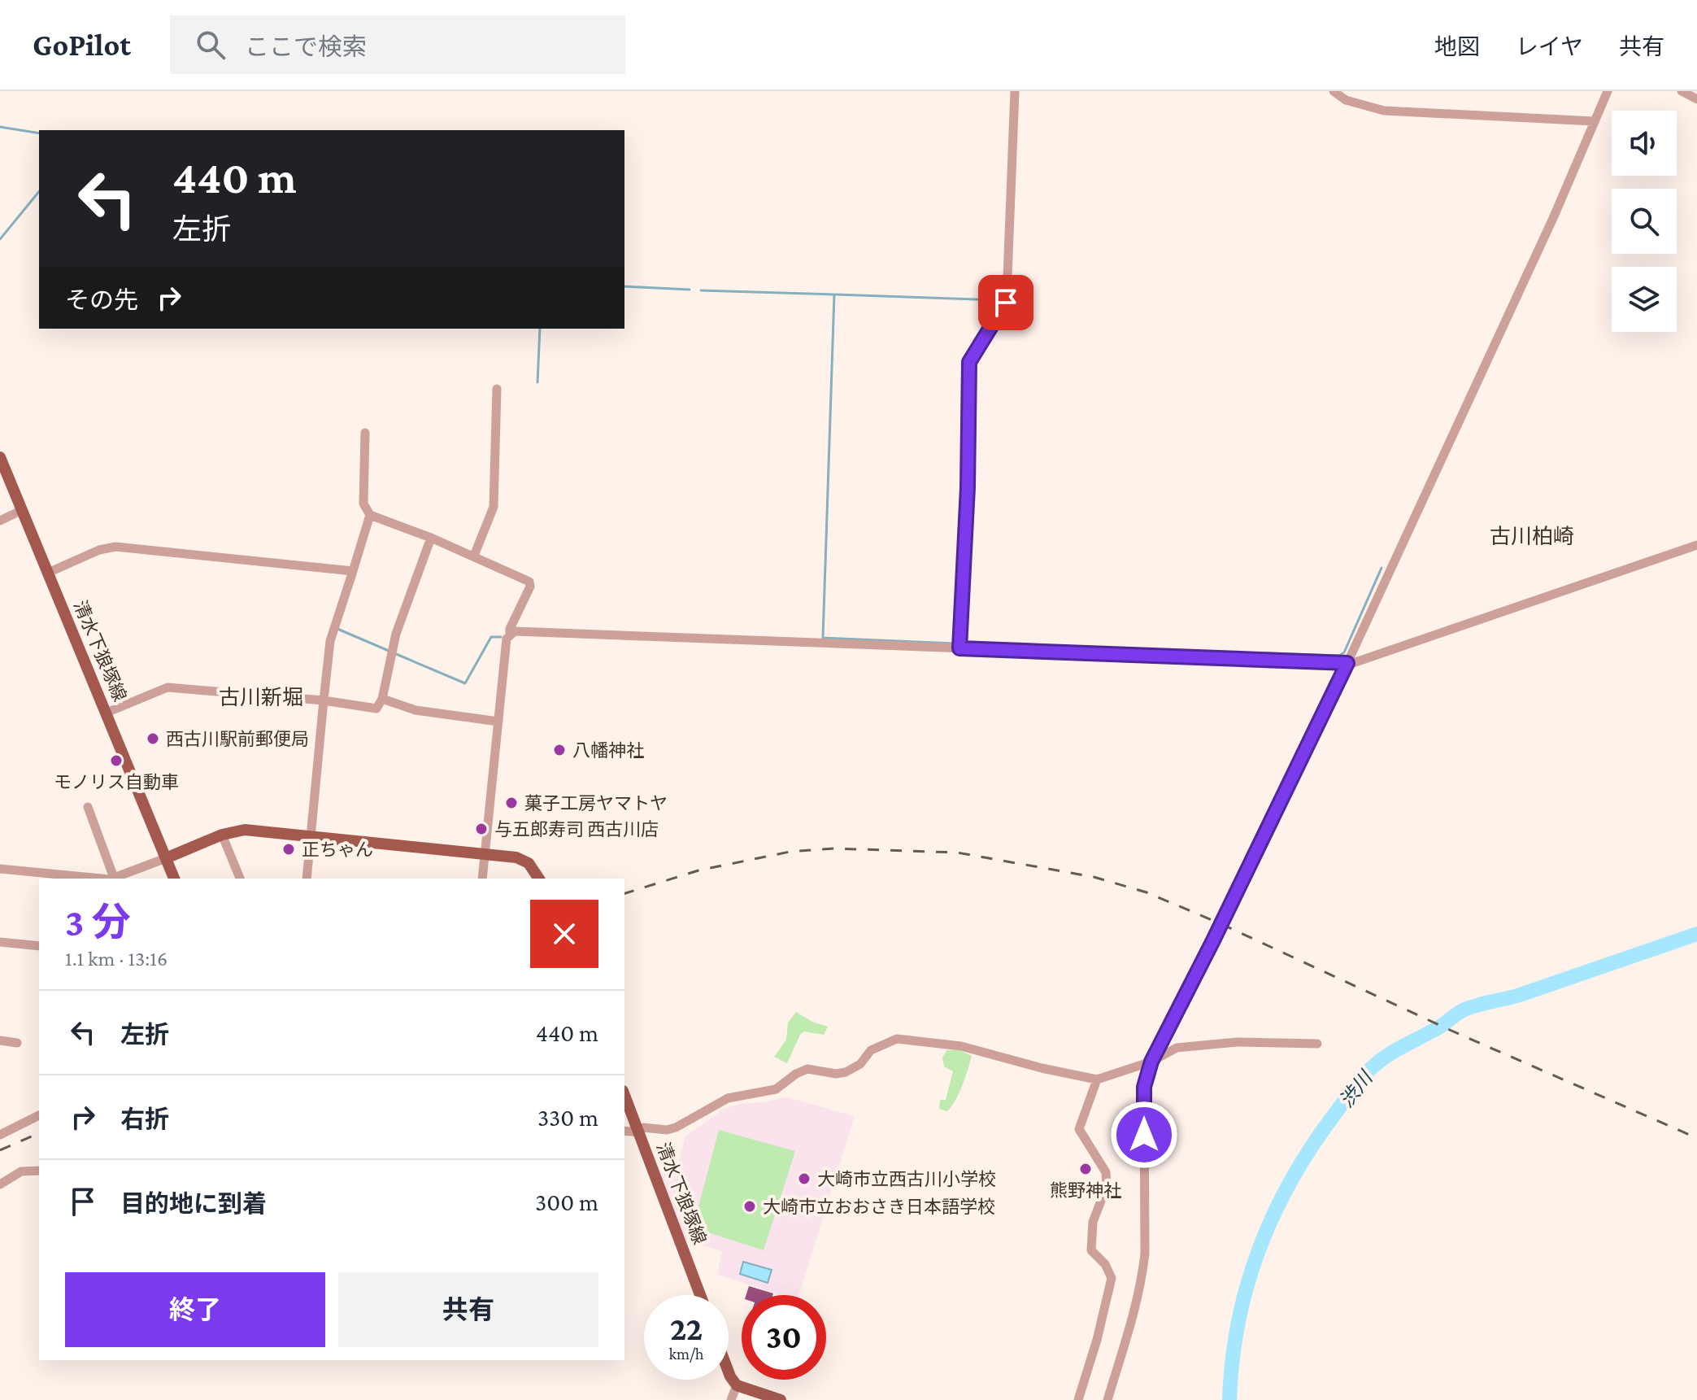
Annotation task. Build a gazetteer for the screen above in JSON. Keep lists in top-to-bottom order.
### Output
{
  "streets": {
    "main road": ["清水下狼塚線"]
  },
  "districts": ["古川柏崎", "古川新堀"],
  "water": ["渋川"],
  "places": [
    "西古川駅前郵便局",
    "八幡神社",
    "モノリス自動車",
    "菓子工房ヤマトヤ",
    "与五郎寿司 西古川店",
    "正ちゃん",
    "熊野神社",
    "大崎市立西古川小学校",
    "大崎市立おおさき日本語学校"
  ],
  "page": {
    "header": "GoPilot",
    "search": "ここで検索",
    "nav": ["地図", "レイヤ", "共有"],
    "turn": ["440 m", "左折"],
    "then": "その先",
    "heading": ["3 分", "1.1 km · 13:16"],
    "list": [
      {
        "name": "左折",
        "value": "440 m"
      },
      {
        "name": "右折",
        "value": "330 m"
      },
      {
        "name": "目的地に到着",
        "value": "300 m"
      }
    ],
    "buttons": ["終了", "共有"],
    "speed": "22 km/h",
    "limit": "30"
  }
}
